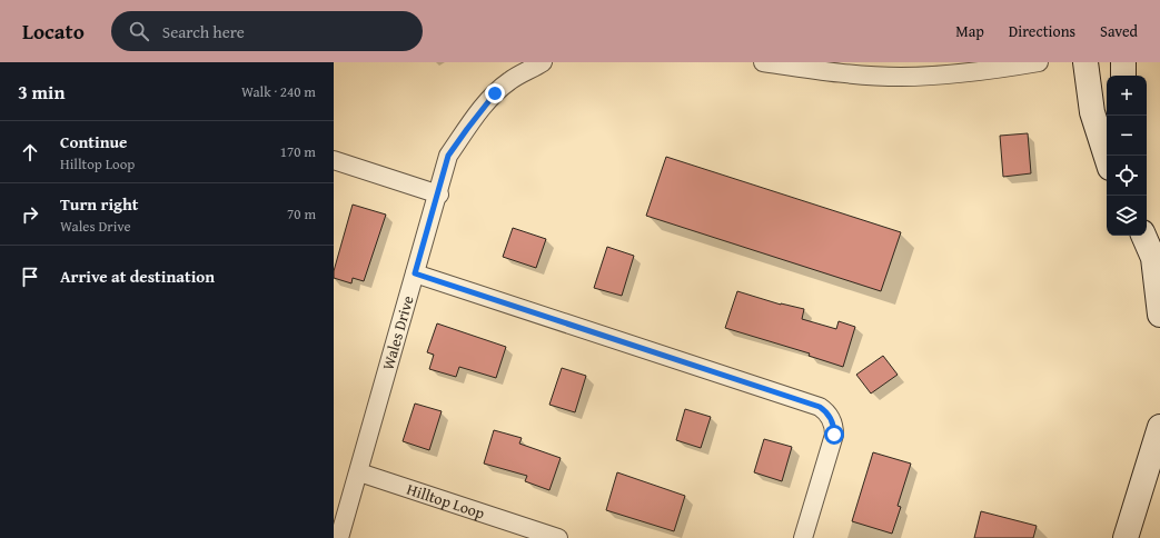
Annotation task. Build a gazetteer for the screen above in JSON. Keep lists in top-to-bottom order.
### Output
{
  "streets": {
    "street": ["Wales Drive", "Hilltop Loop"]
  },
  "crossings": [
    ["Wales Drive", "Hilltop Loop"]
  ],
  "page": {
    "header": "Locato",
    "search": "Search here",
    "nav": ["Map", "Directions", "Saved"],
    "heading": ["3 min", "Walk · 240 m"],
    "map_buttons": ["+", "−"],
    "list": [
      ["Continue", "Hilltop Loop", "170 m"],
      ["Turn right", "Wales Drive", "70 m"],
      "Arrive at destination"
    ]
  }
}
